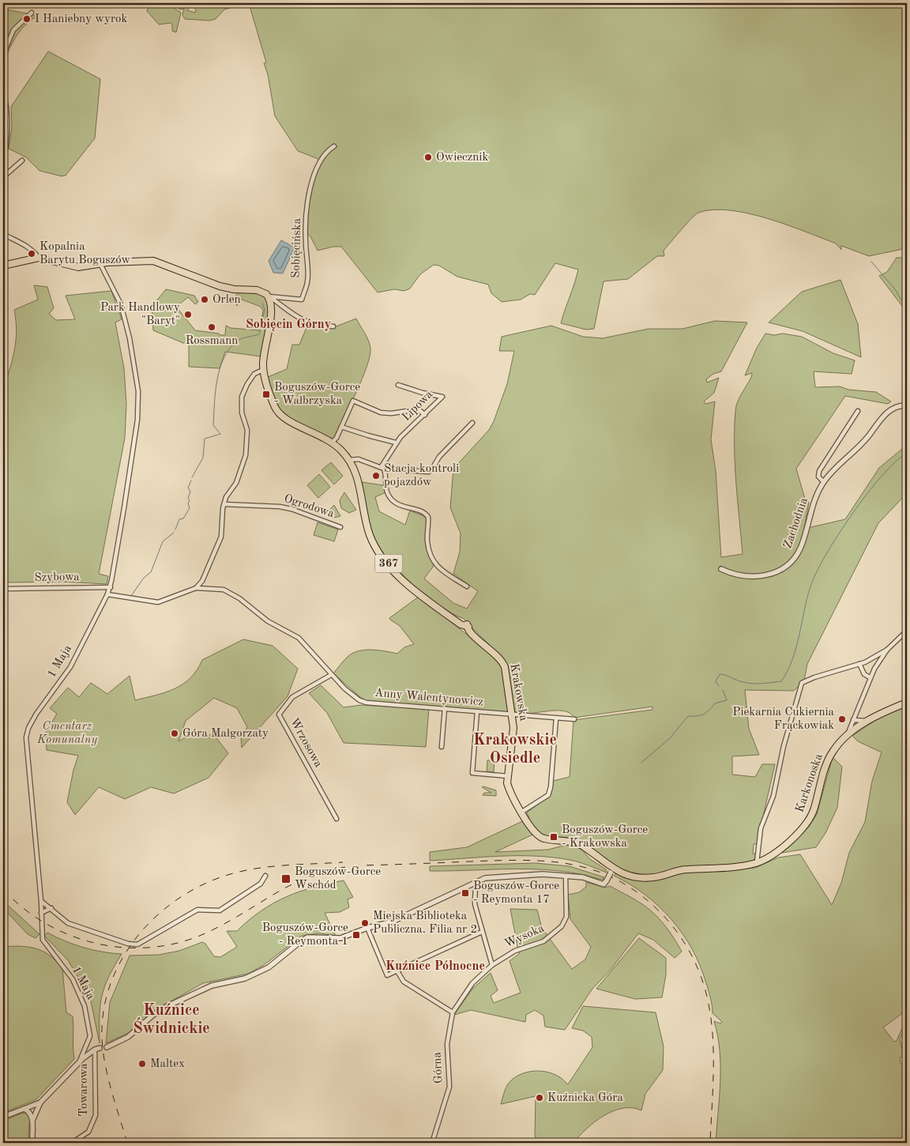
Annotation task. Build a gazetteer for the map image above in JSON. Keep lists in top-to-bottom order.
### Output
{
  "streets": {
    "main road": ["367", "Krakowska", "Karkonoska"],
    "street": [
      "Sobięcińska",
      "Lipowa",
      "Ogrodowa",
      "Zachodnia",
      "Szybowa",
      "1 Maja",
      "Anny Walentynowicz",
      "Wrzosowa",
      "Wysoka",
      "Górna",
      "Towarowa"
    ]
  },
  "crossings": [
    ["Sobięcińska", "367"],
    ["367", "Krakowska"],
    ["Szybowa", "1 Maja"],
    ["Krakowska", "Anny Walentynowicz"],
    ["Krakowska", "Karkonoska"],
    ["Anny Walentynowicz", "Wrzosowa"],
    ["Wysoka", "Górna"]
  ],
  "districts": [
    "Sobięcin Górny",
    "Krakowskie Osiedle",
    "Kuźnice Północne",
    "Kuźnice Świdnickie"
  ],
  "parks": ["Cmentarz Komunalny"],
  "places": {
    "other": [
      "I Haniebny wyrok",
      "Owiecznik",
      "Kopalnia Barytu Boguszów",
      "Orlen",
      "Park Handlowy \"Baryt\"",
      "Rossmann",
      "Stacja kontroli pojazdów",
      "Piekarnia Cukiernia Frąckowiak",
      "Góra Małgorzaty",
      "Miejska Biblioteka Publiczna. Filia nr 2",
      "Maltex",
      "Kuźnicka Góra"
    ],
    "transit": [
      "Boguszów-Gorce - Wałbrzyska",
      "Boguszów-Gorce - Krakowska",
      "Boguszów-Gorce Wschód",
      "Boguszów-Gorce - Reymonta 17",
      "Boguszów-Gorce - Reymonta 1"
    ]
  }
}
